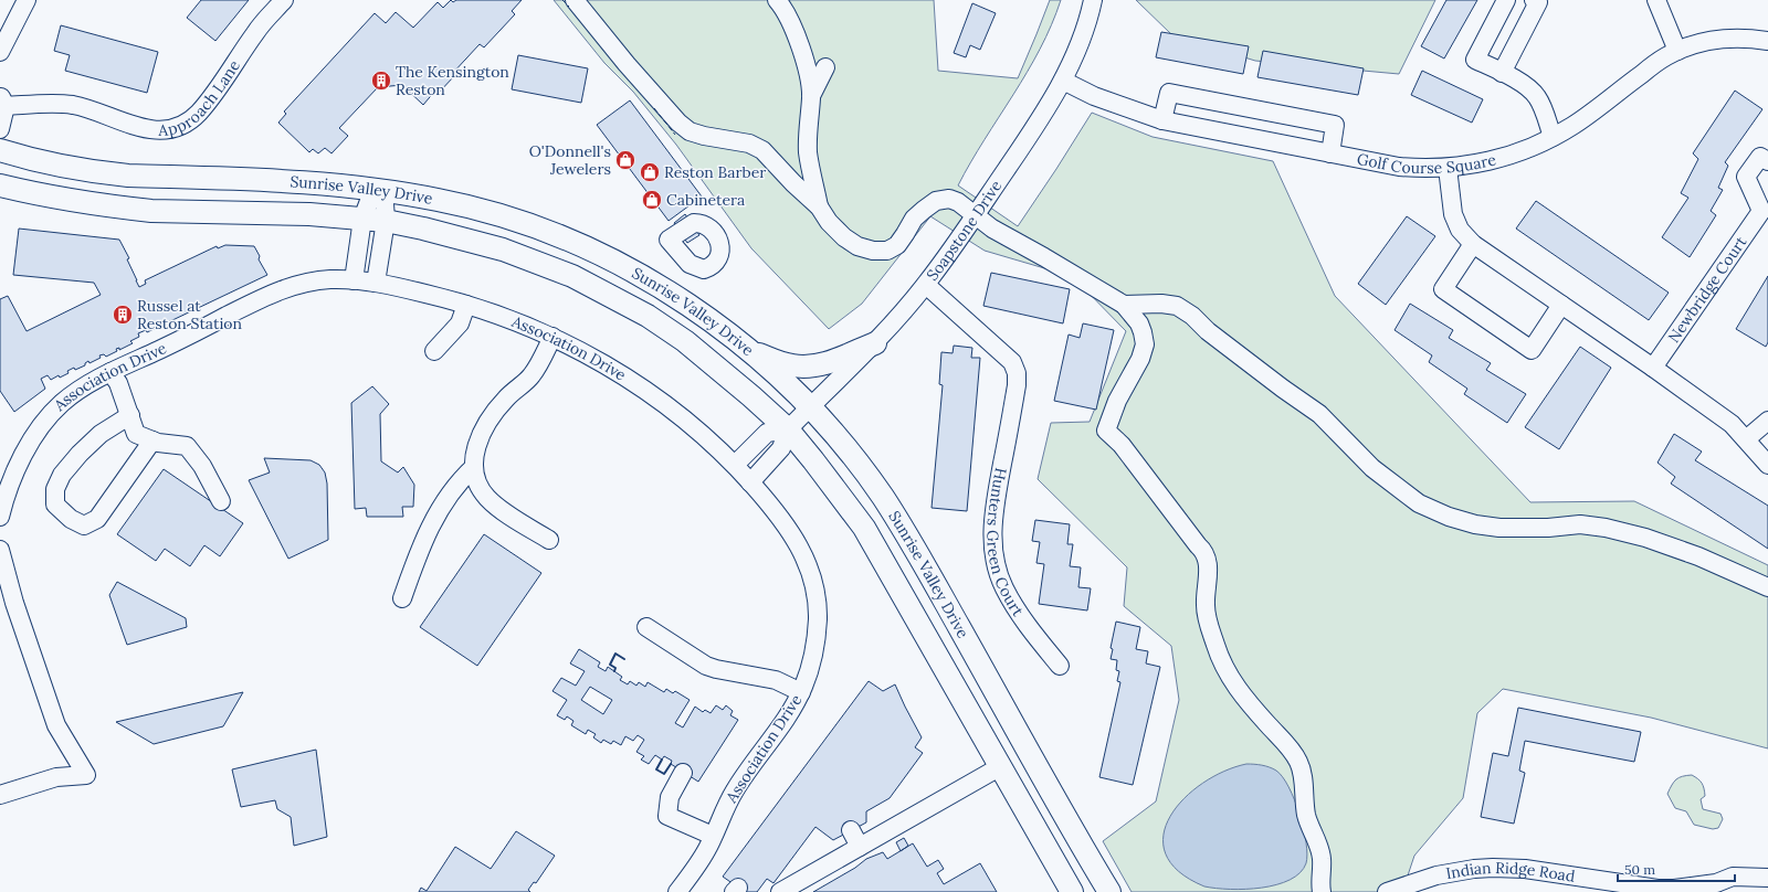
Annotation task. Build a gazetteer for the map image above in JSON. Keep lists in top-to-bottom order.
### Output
{
  "streets": {
    "main road": ["Sunrise Valley Drive"],
    "street": [
      "Approach Lane",
      "Golf Course Square",
      "Soapstone Drive",
      "Newbridge Court",
      "Association Drive",
      "Hunters Green Court",
      "Indian Ridge Road"
    ]
  },
  "crossings": [
    ["Golf Course Square", "Soapstone Drive"],
    ["Sunrise Valley Drive", "Soapstone Drive"],
    ["Soapstone Drive", "Hunters Green Court"]
  ],
  "places": {
    "building": ["The Kensington Reston", "Russel at Reston Station"],
    "shop": ["O'Donnell's Jewelers", "Reston Barber", "Cabinetera"]
  },
  "scale_bar": "50 m"
}
